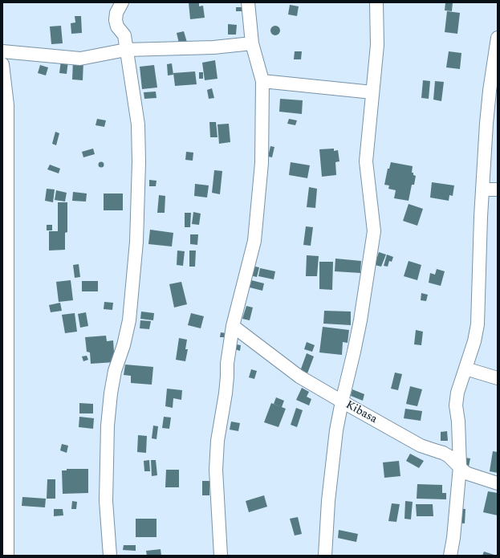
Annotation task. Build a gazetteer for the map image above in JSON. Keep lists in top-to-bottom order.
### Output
{
  "streets": {
    "street": ["Kibasa"]
  }
}
